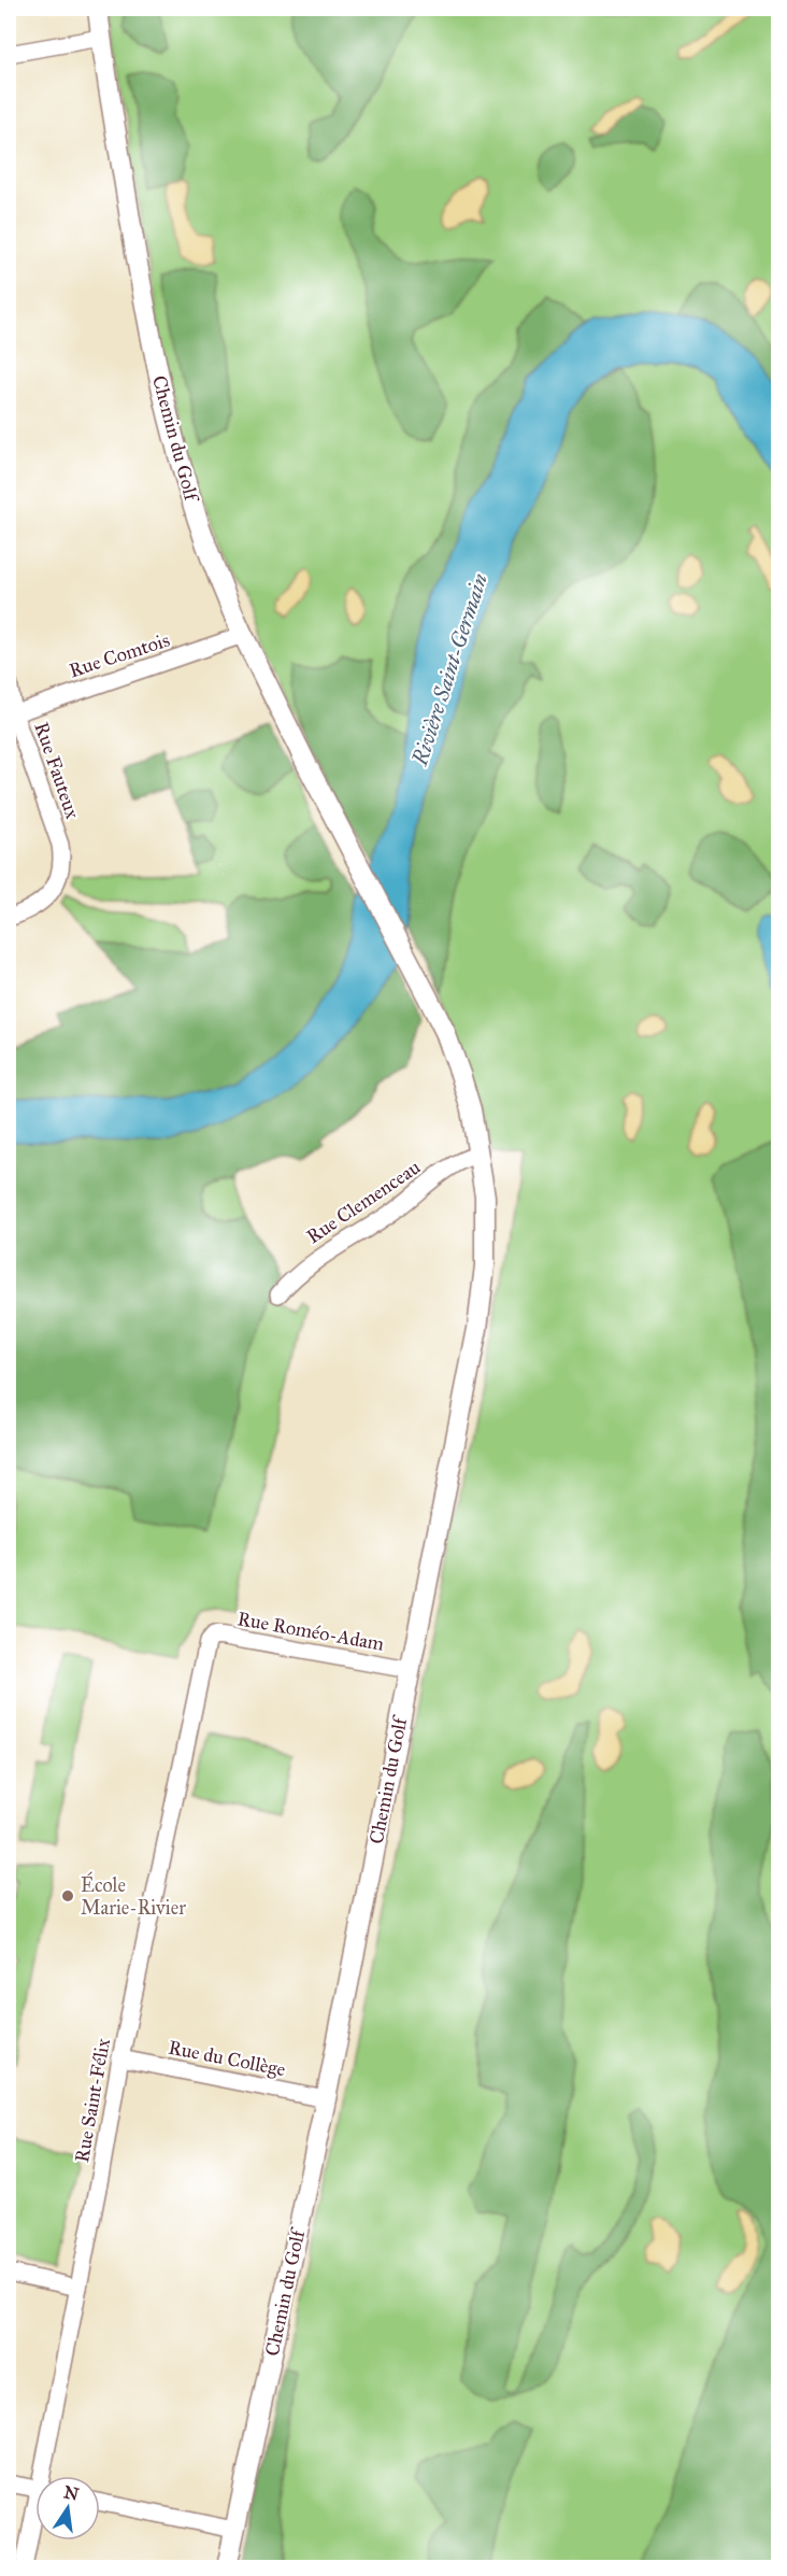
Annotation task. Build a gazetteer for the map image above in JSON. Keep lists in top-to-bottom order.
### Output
{
  "streets": {
    "street": [
      "Chemin du Golf",
      "Rue Comtois",
      "Rue Fauteux",
      "Rue Clemenceau",
      "Rue Roméo-Adam",
      "Rue du Collège",
      "Rue Saint-Félix"
    ]
  },
  "crossings": [
    ["Chemin du Golf", "Rue Comtois"],
    ["Chemin du Golf", "Rue Clemenceau"],
    ["Chemin du Golf", "Rue Roméo-Adam"],
    ["Chemin du Golf", "Rue du Collège"],
    ["Rue Comtois", "Rue Fauteux"],
    ["Rue Roméo-Adam", "Rue Saint-Félix"],
    ["Rue du Collège", "Rue Saint-Félix"]
  ],
  "water": ["Rivière Saint-Germain"],
  "places": ["École Marie-Rivier"],
  "north": "top"
}
